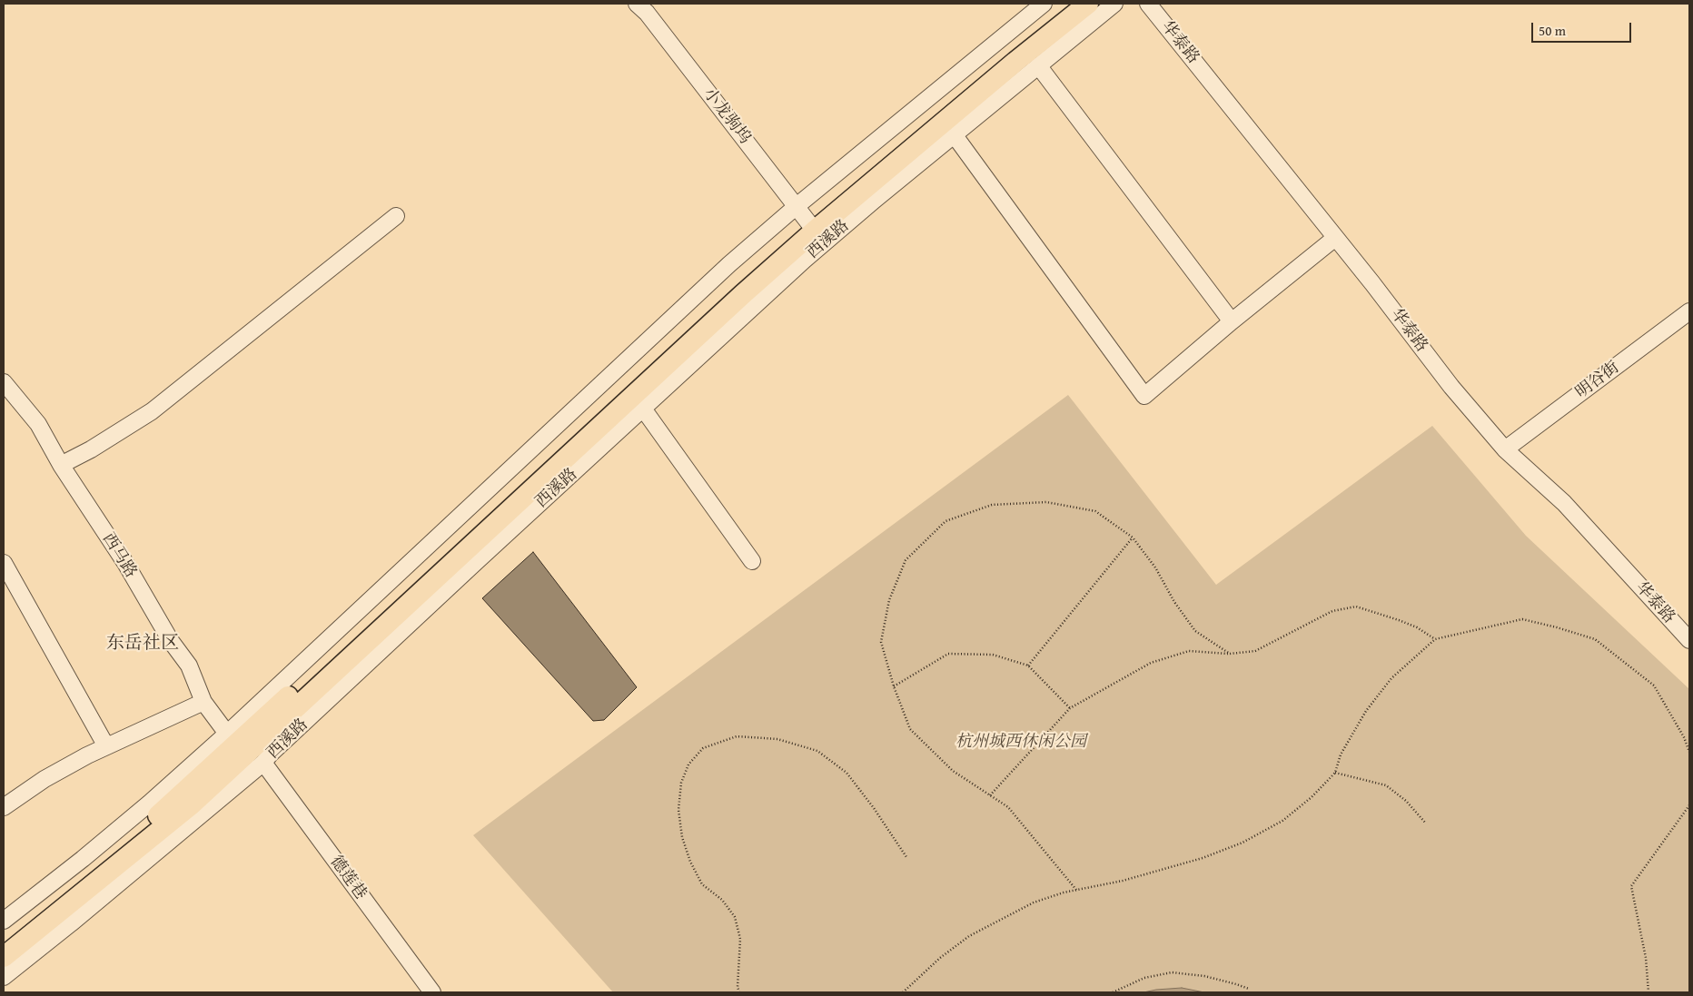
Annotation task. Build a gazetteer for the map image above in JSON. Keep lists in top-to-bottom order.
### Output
{
  "streets": {
    "main road": ["西溪路"],
    "street": [
      "华泰路",
      "小龙驹坞",
      "明谷街",
      "西马路",
      "德莲巷"
    ]
  },
  "crossings": [
    ["华泰路", "明谷街"],
    ["小龙驹坞", "西溪路"],
    ["西溪路", "西马路"],
    ["西溪路", "德莲巷"]
  ],
  "districts": ["东岳社区"],
  "parks": ["杭州城西休闲公园"],
  "scale_bar": "50 m"
}
